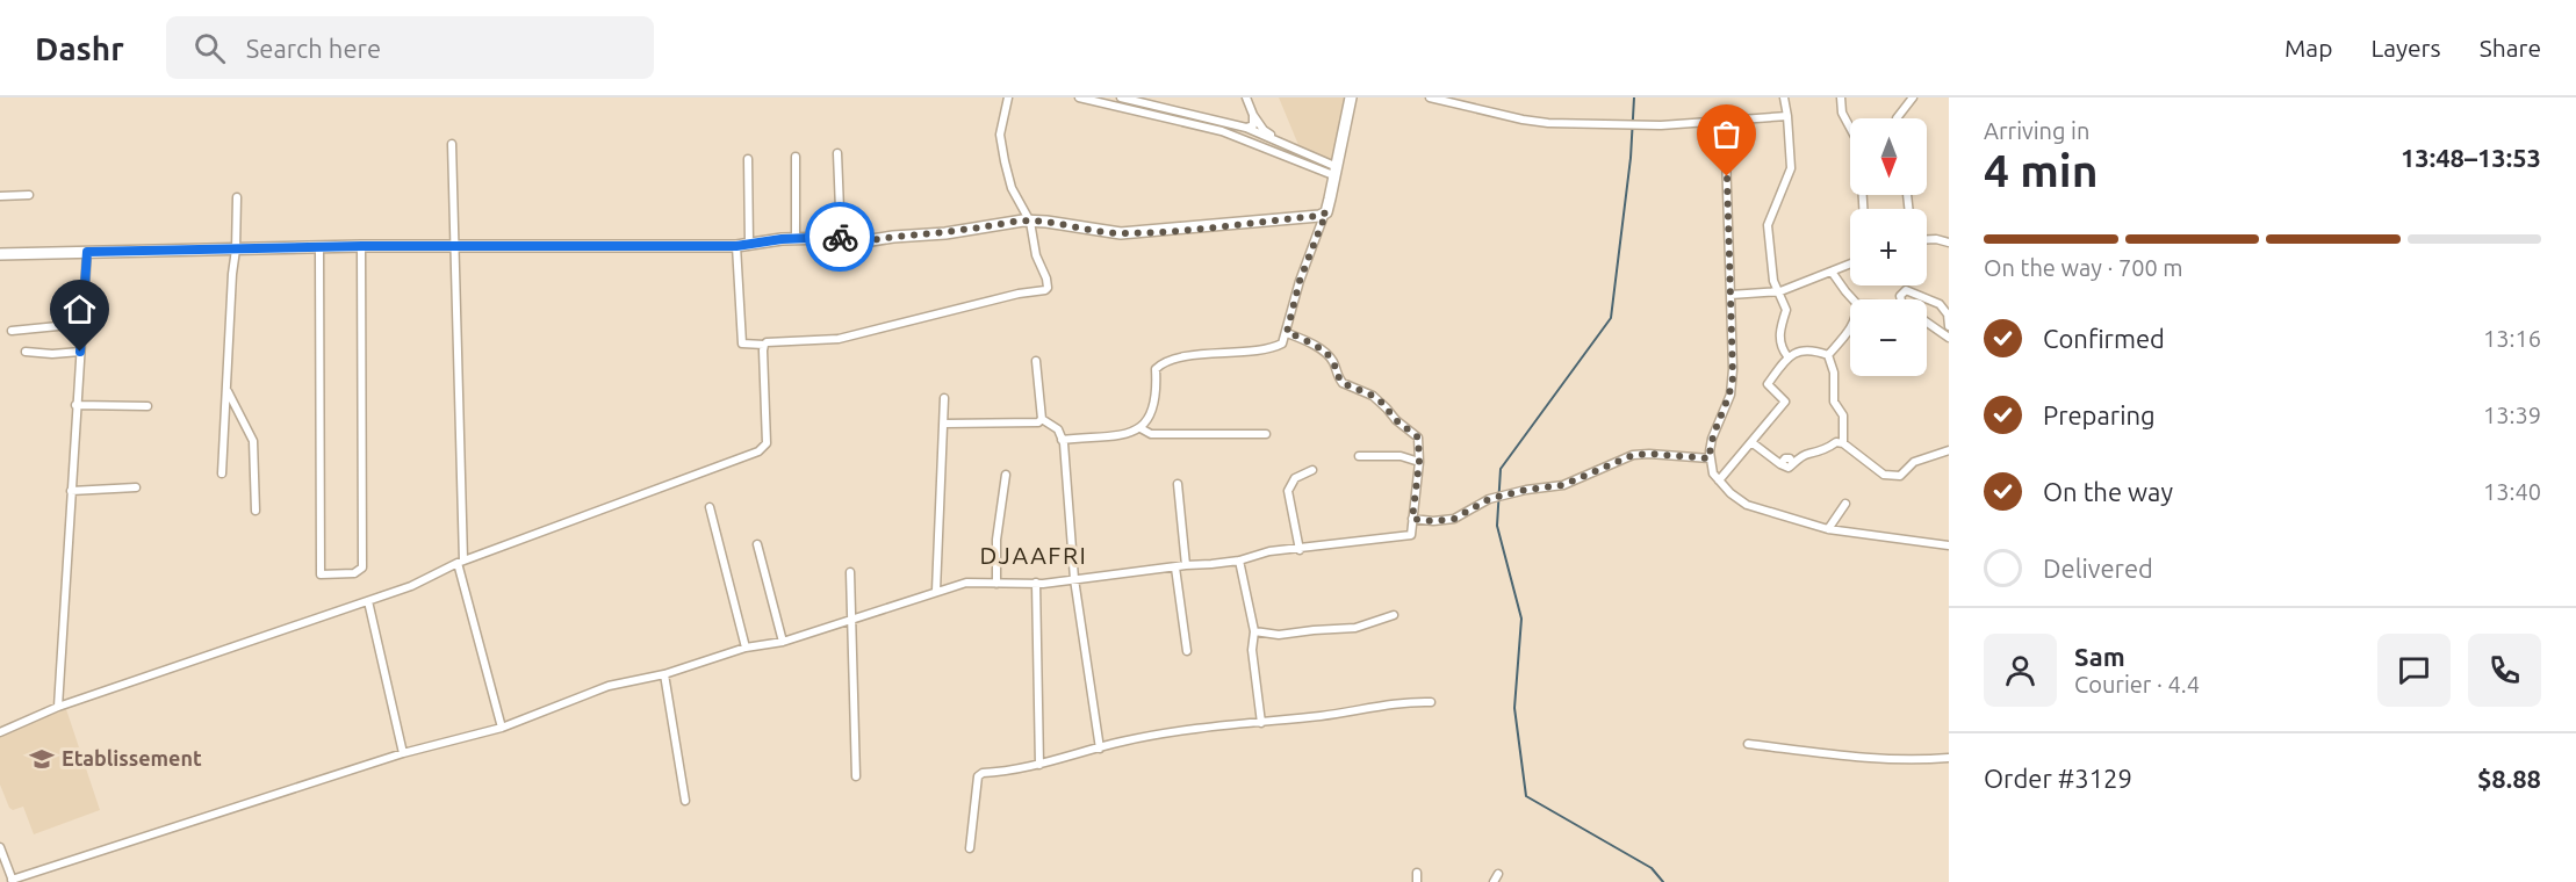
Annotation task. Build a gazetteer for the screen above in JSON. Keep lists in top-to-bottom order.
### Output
{
  "districts": ["DJAAFRI"],
  "places": {
    "school or university": ["Etablissement"]
  },
  "north": "bottom",
  "page": {
    "header": "Dashr",
    "search": "Search here",
    "nav": ["Map", "Layers", "Share"],
    "heading": ["4 min", "Arriving in", "13:48–13:53"],
    "panel": [
      "Sam",
      "Courier · 4.4",
      "Order #3129",
      "$8.88"
    ],
    "map_buttons": ["+", "−"],
    "bar": "On the way · 700 m",
    "list": [
      ["Confirmed", "13:16"],
      ["Preparing", "13:39"],
      ["On the way", "13:40"],
      "Delivered"
    ]
  }
}
